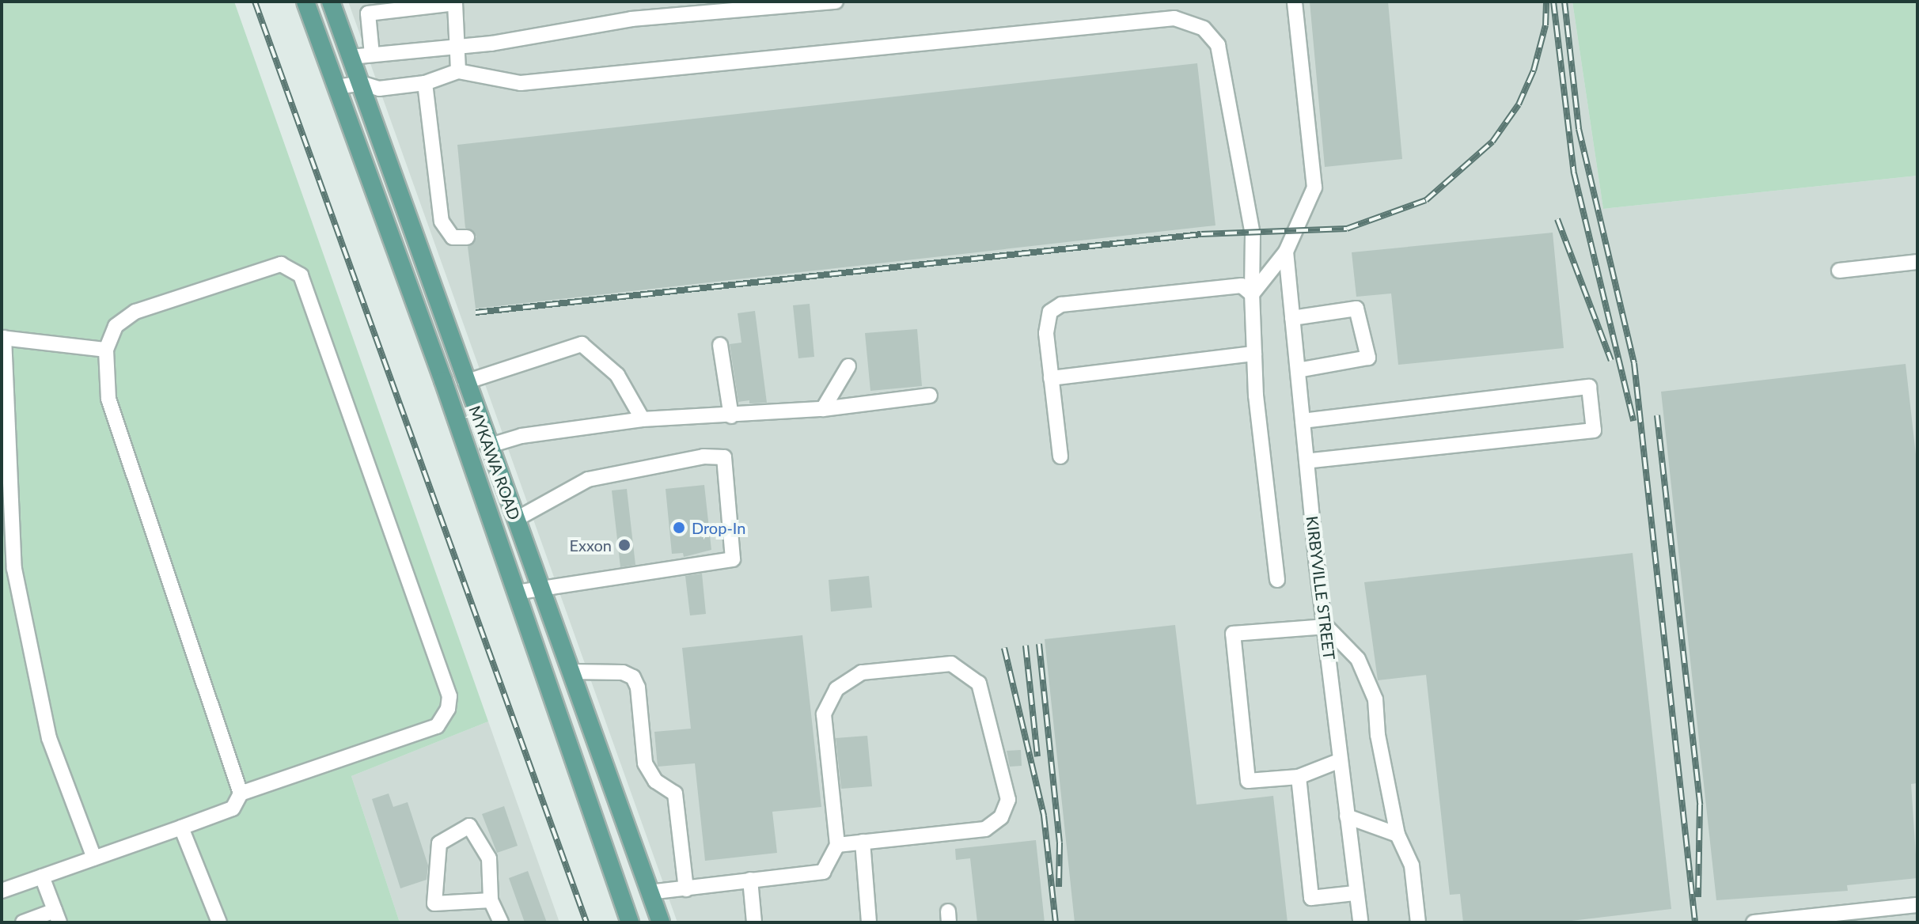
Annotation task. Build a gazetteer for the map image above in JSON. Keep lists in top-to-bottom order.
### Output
{
  "streets": {
    "main road": ["MYKAWA ROAD"],
    "street": ["KIRBYVILLE STREET"]
  },
  "places": ["Drop-In", "Exxon"]
}
